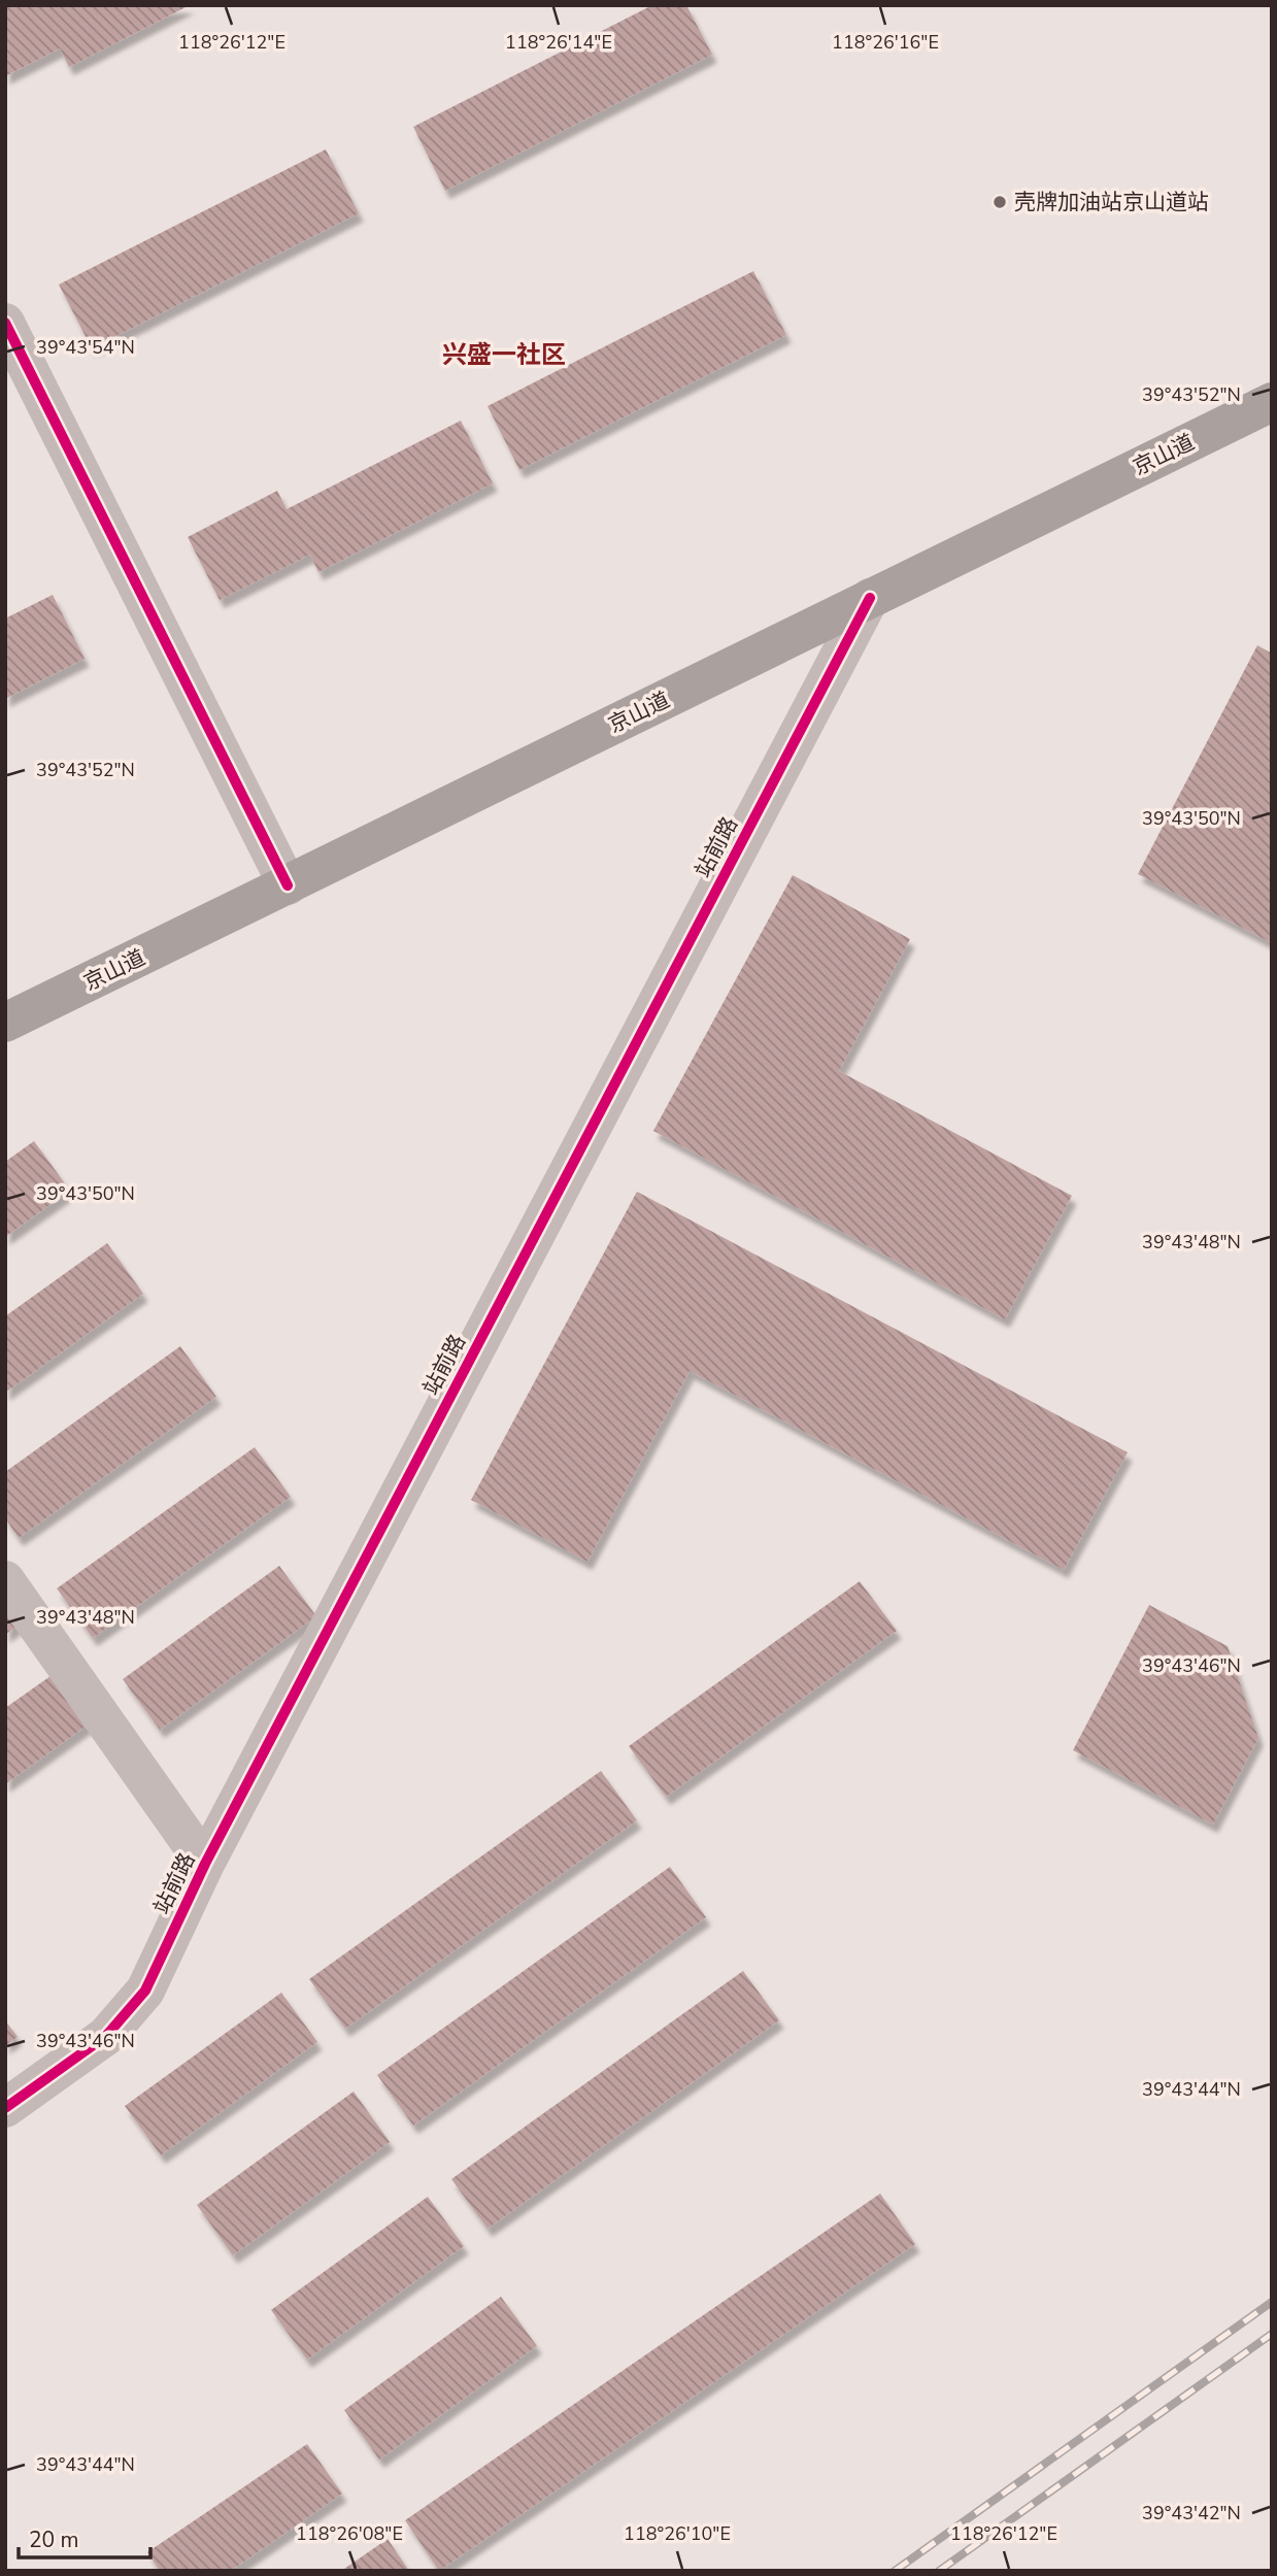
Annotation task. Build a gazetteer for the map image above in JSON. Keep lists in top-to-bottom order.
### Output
{
  "streets": {
    "highway": ["京山道"],
    "street": ["站前路"]
  },
  "crossings": [
    ["京山道", "站前路"]
  ],
  "districts": ["兴盛一社区"],
  "places": ["壳牌加油站京山道站"],
  "scale_bar": "20 m",
  "coordinates": [
    "118°26'12\"E",
    "118°26'14\"E",
    "118°26'16\"E",
    "39°43'54\"N",
    "39°43'52\"N",
    "39°43'50\"N",
    "39°43'48\"N",
    "39°43'46\"N",
    "39°43'44\"N",
    "39°43'42\"N",
    "118°26'08\"E",
    "118°26'10\"E"
  ]
}
